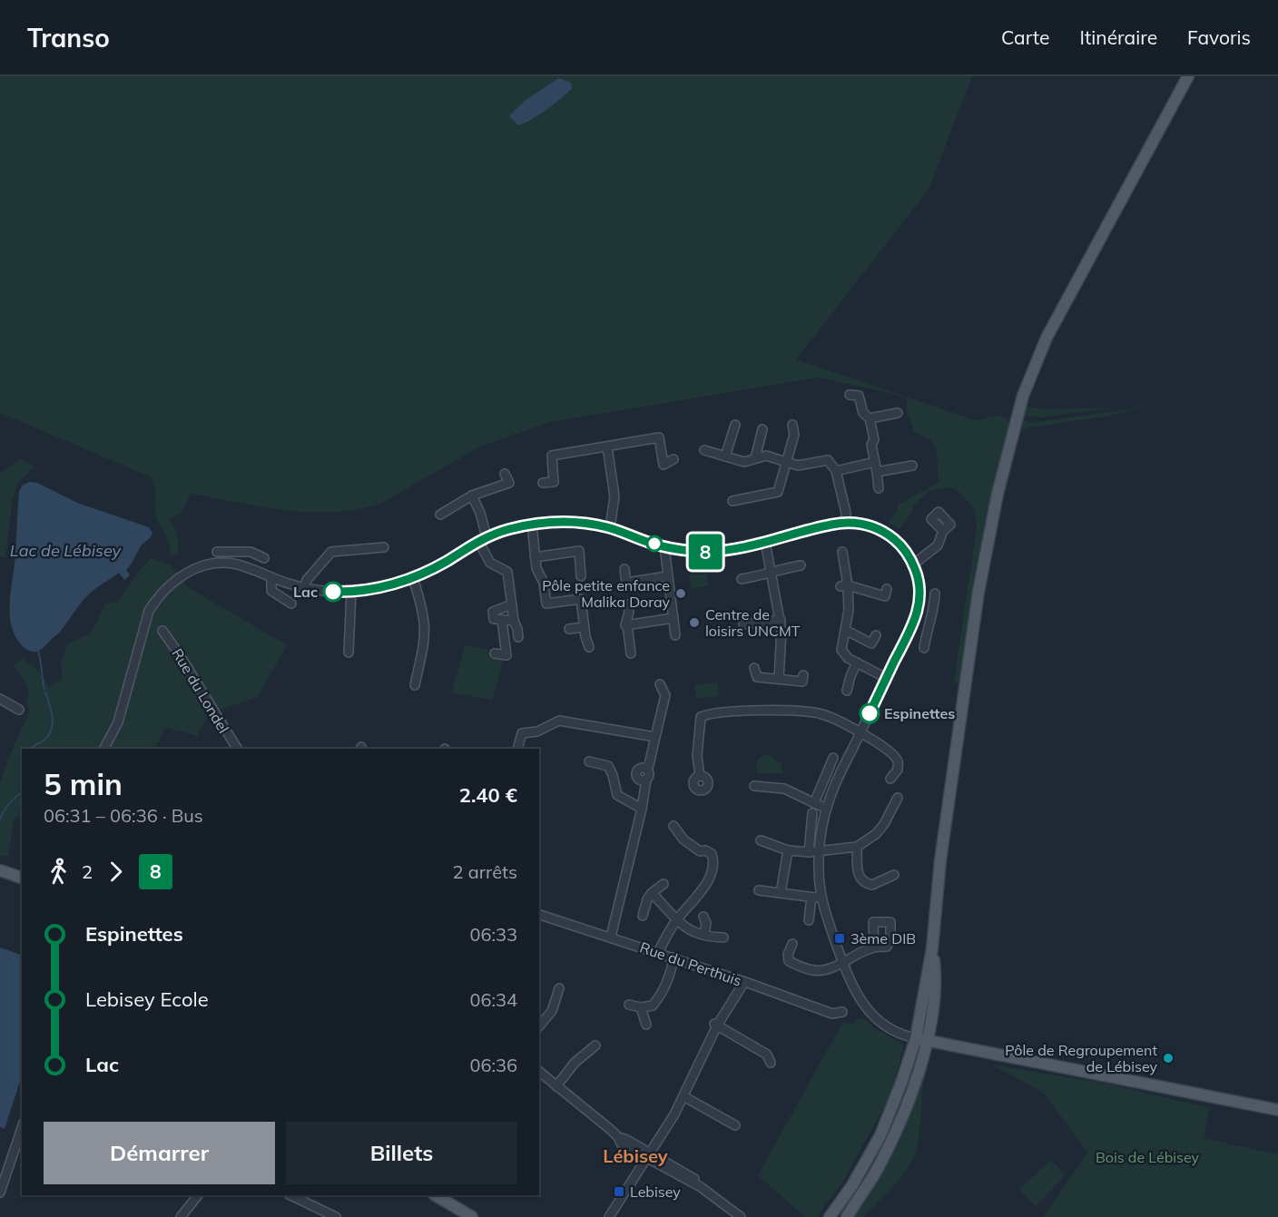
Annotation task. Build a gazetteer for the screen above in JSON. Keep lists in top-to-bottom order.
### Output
{
  "streets": {
    "street": ["Rue du Londel", "Rue du Perthuis"]
  },
  "districts": ["Lébisey"],
  "water": ["Lac de Lébisey"],
  "parks": ["Bois de Lébisey"],
  "places": {
    "other": [
      "Lac",
      "Pôle petite enfance Malika Doray",
      "Centre de loisirs UNCMT",
      "Espinettes",
      "Pôle de Regroupement de Lébisey"
    ],
    "transit": ["3ème DIB", "Lebisey"]
  },
  "lines": ["bus line 8"],
  "page": {
    "header": "Transo",
    "nav": ["Carte", "Itinéraire", "Favoris"],
    "on_map": "8",
    "heading": ["5 min", "06:31 – 06:36 · Bus", "2.40 €"],
    "legs": ["2", "8", "2 arrêts"],
    "list": [
      {
        "name": "Espinettes",
        "value": "06:33"
      },
      {
        "name": "Lebisey Ecole",
        "value": "06:34"
      },
      {
        "name": "Lac",
        "value": "06:36"
      }
    ],
    "buttons": ["Démarrer", "Billets"]
  }
}
